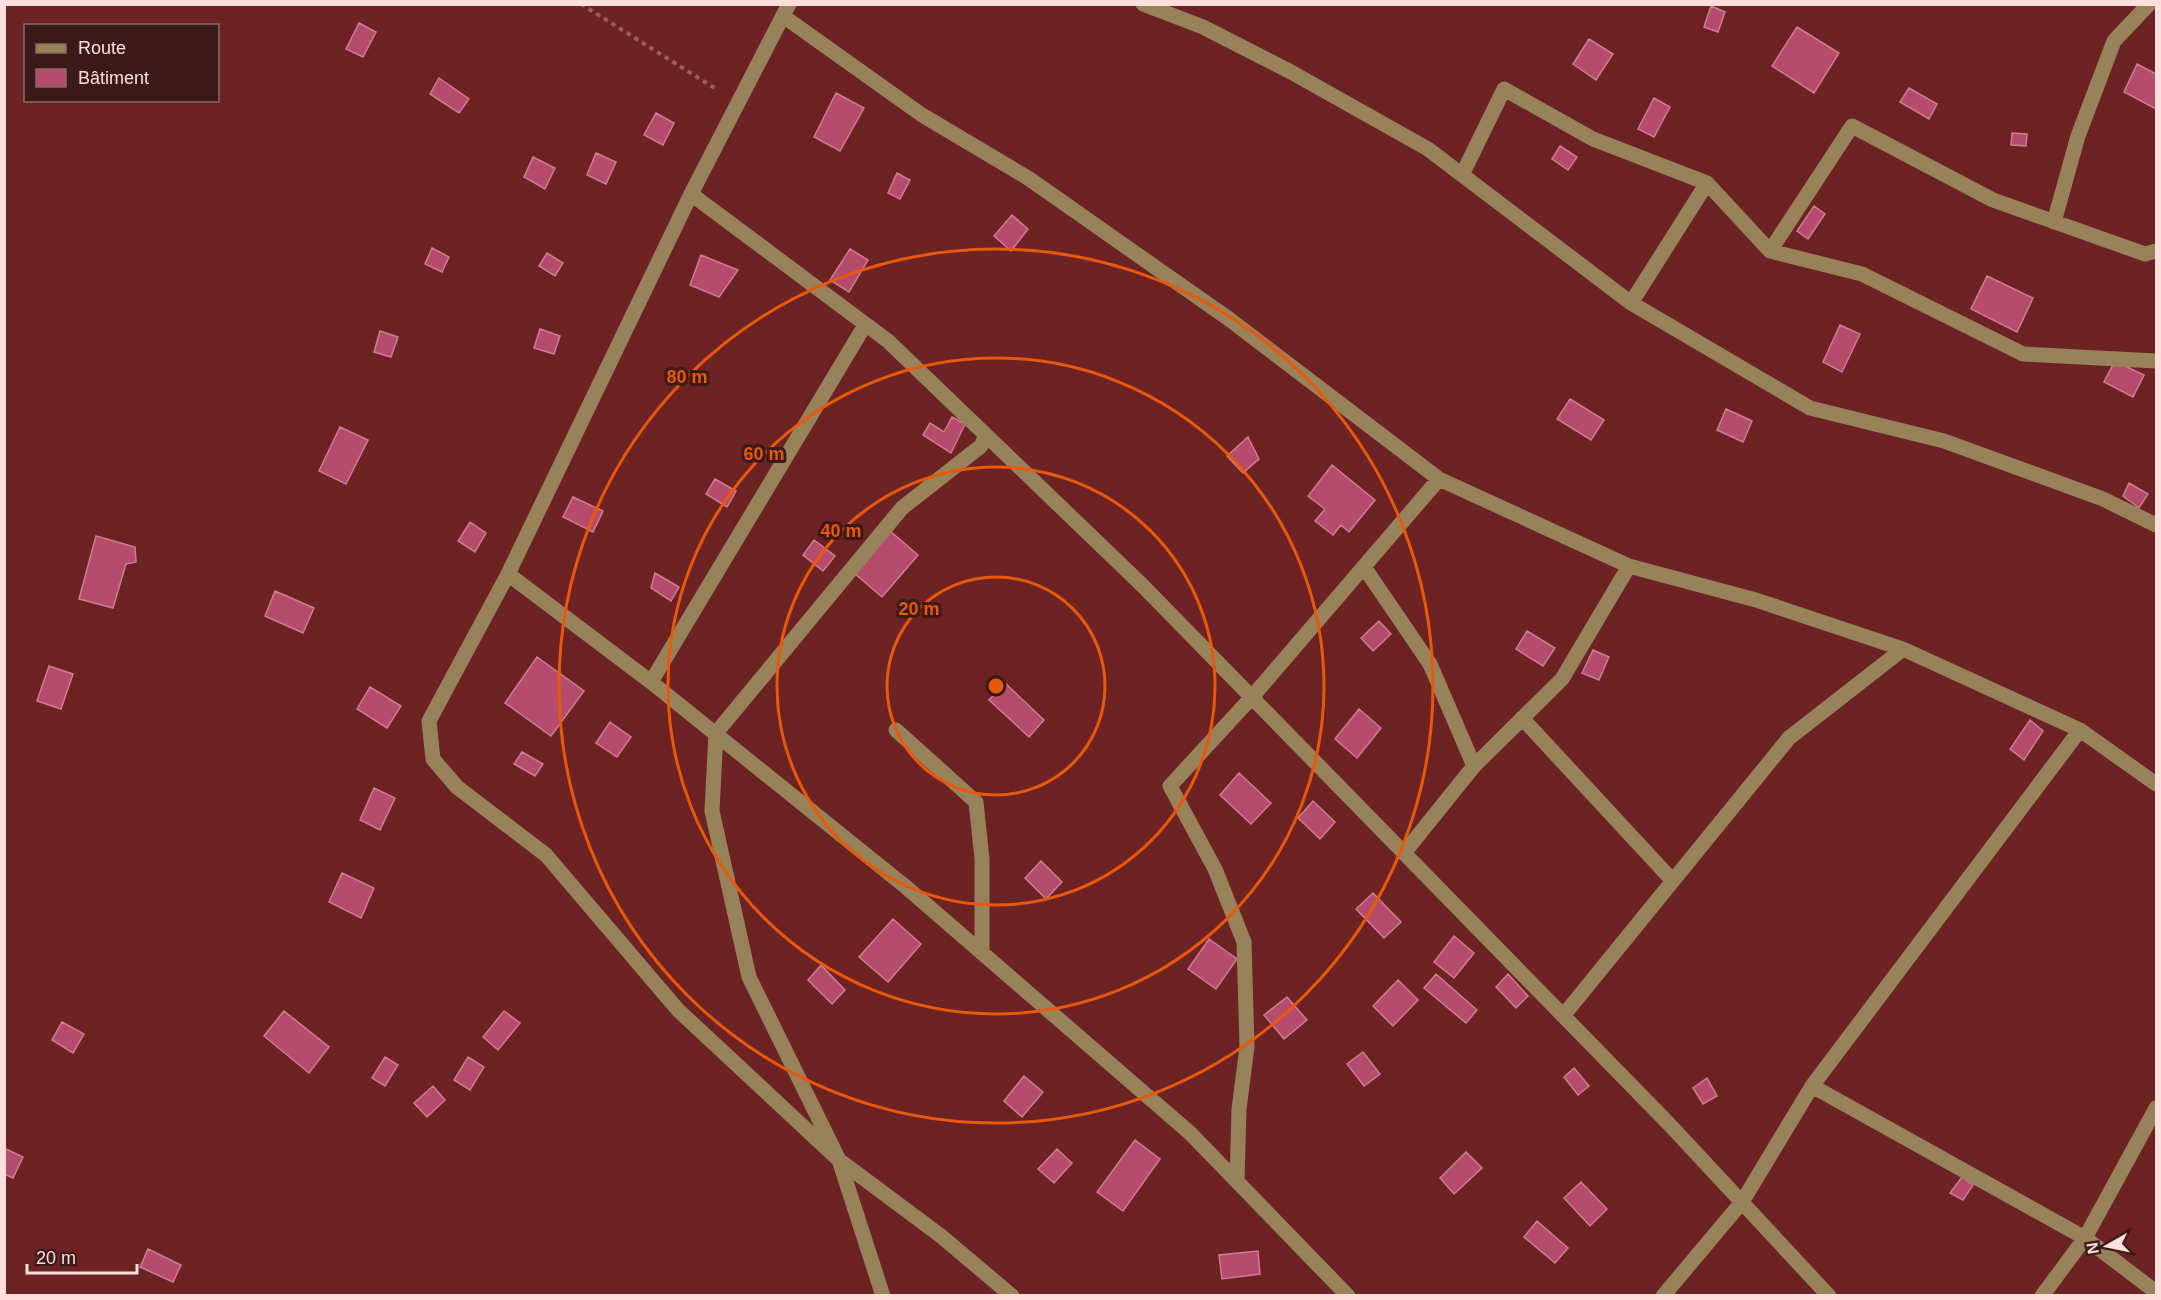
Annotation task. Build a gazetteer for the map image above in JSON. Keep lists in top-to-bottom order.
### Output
{
  "legend": ["Route", "Bâtiment"],
  "scale_bar": "20 m",
  "north": "left",
  "rings": [
    "80 m",
    "60 m",
    "40 m",
    "20 m"
  ]
}
